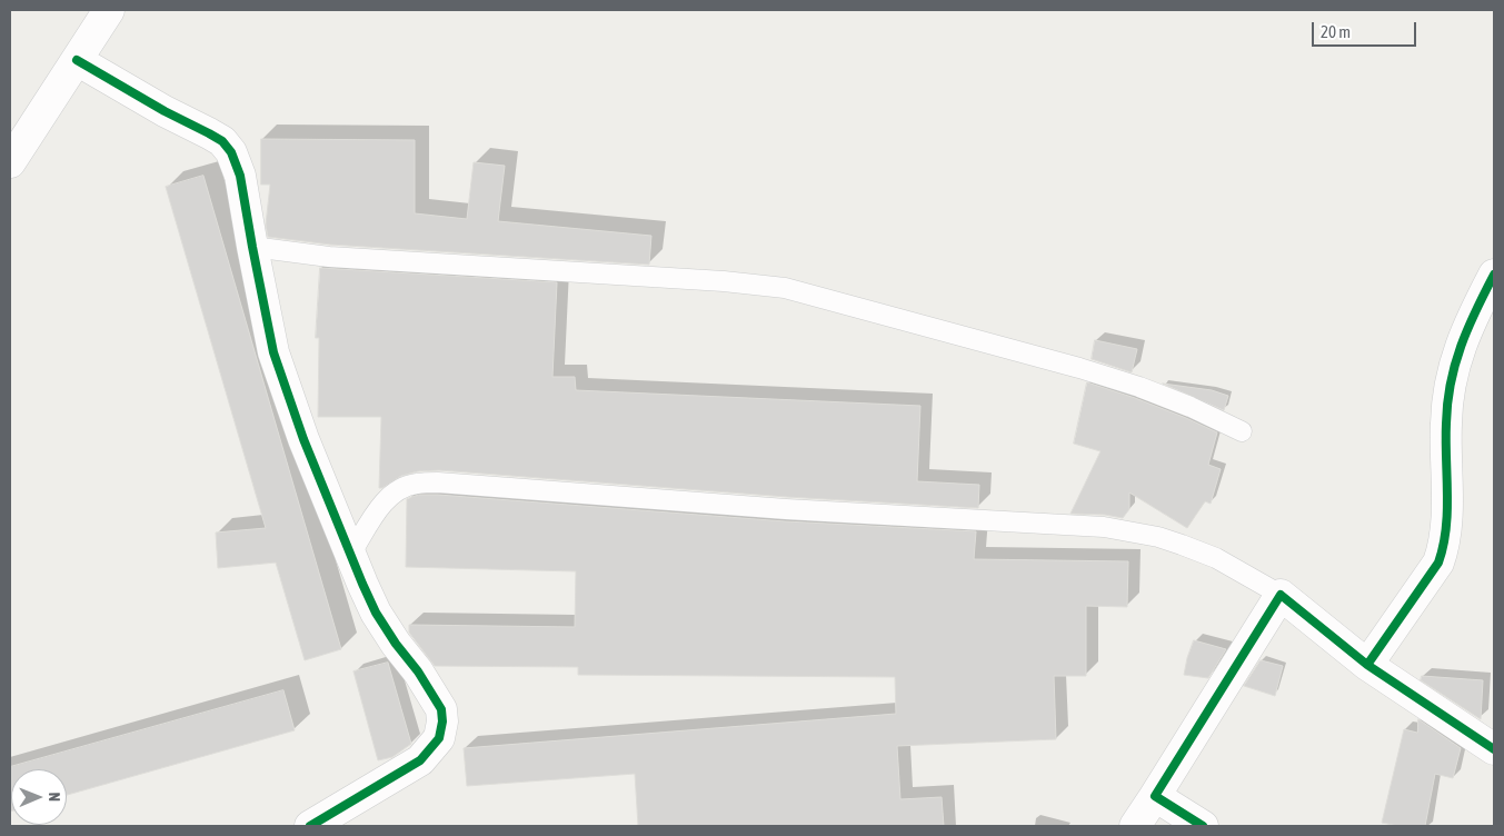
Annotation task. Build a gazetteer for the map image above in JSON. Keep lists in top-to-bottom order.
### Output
{
  "scale_bar": "20 m",
  "north": "right"
}
